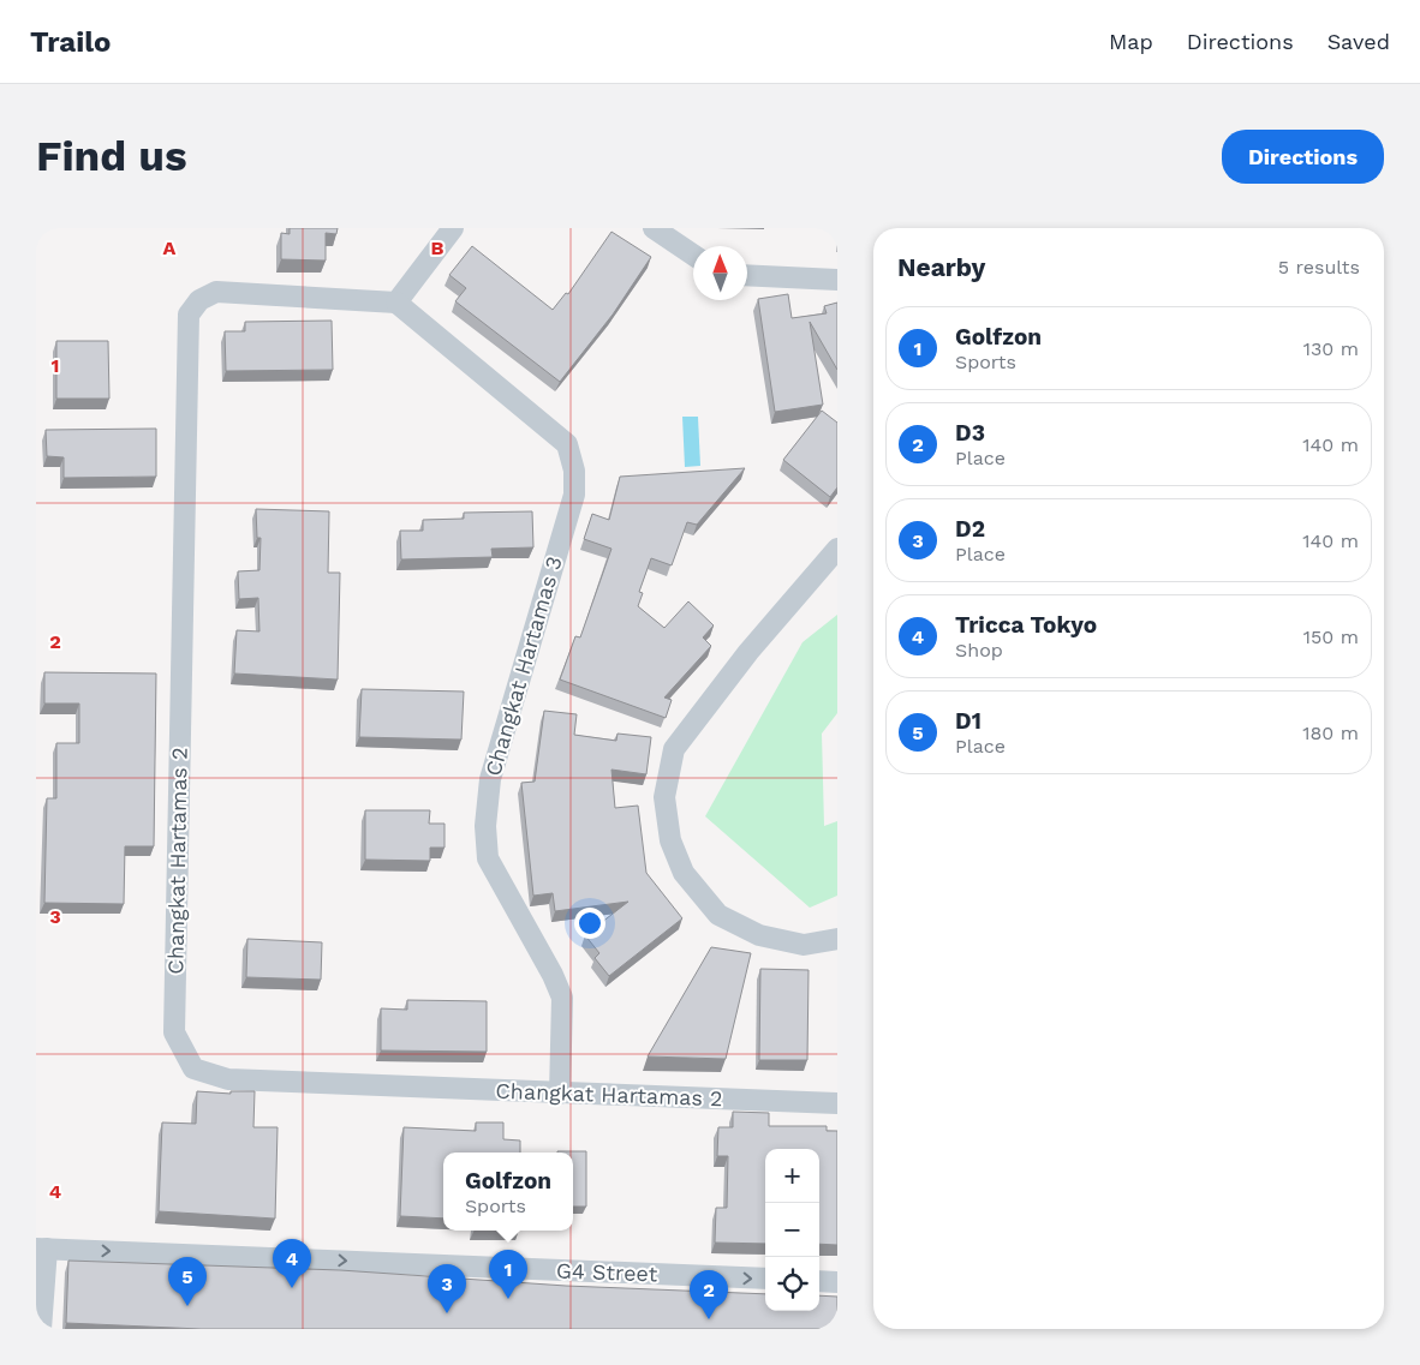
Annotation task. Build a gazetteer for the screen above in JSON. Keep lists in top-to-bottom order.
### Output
{
  "streets": {
    "street": ["Changkat Hartamas 3", "Changkat Hartamas 2", "G4 Street"]
  },
  "crossings": [
    ["Changkat Hartamas 3", "Changkat Hartamas 2"]
  ],
  "one_way": ["G4 Street"],
  "north": "top",
  "page": {
    "header": "Trailo",
    "nav": ["Map", "Directions", "Saved"],
    "buttons": "Directions",
    "title": "Find us",
    "heading": ["Nearby", "5 results"],
    "list": [
      {
        "mark": "1",
        "name": "Golfzon",
        "note": "Sports",
        "value": "130 m"
      },
      {
        "mark": "2",
        "name": "D3",
        "note": "Place",
        "value": "140 m"
      },
      {
        "mark": "3",
        "name": "D2",
        "note": "Place",
        "value": "140 m"
      },
      {
        "mark": "4",
        "name": "Tricca Tokyo",
        "note": "Shop",
        "value": "150 m"
      },
      {
        "mark": "5",
        "name": "D1",
        "note": "Place",
        "value": "180 m"
      }
    ],
    "map_buttons": ["+", "−"],
    "popup": ["Golfzon", "Sports"],
    "pins": [
      "4",
      "1",
      "5",
      "3",
      "2"
    ]
  },
  "grid": {
    "columns": ["A", "B"],
    "rows": [
      "1",
      "2",
      "3",
      "4"
    ]
  }
}
